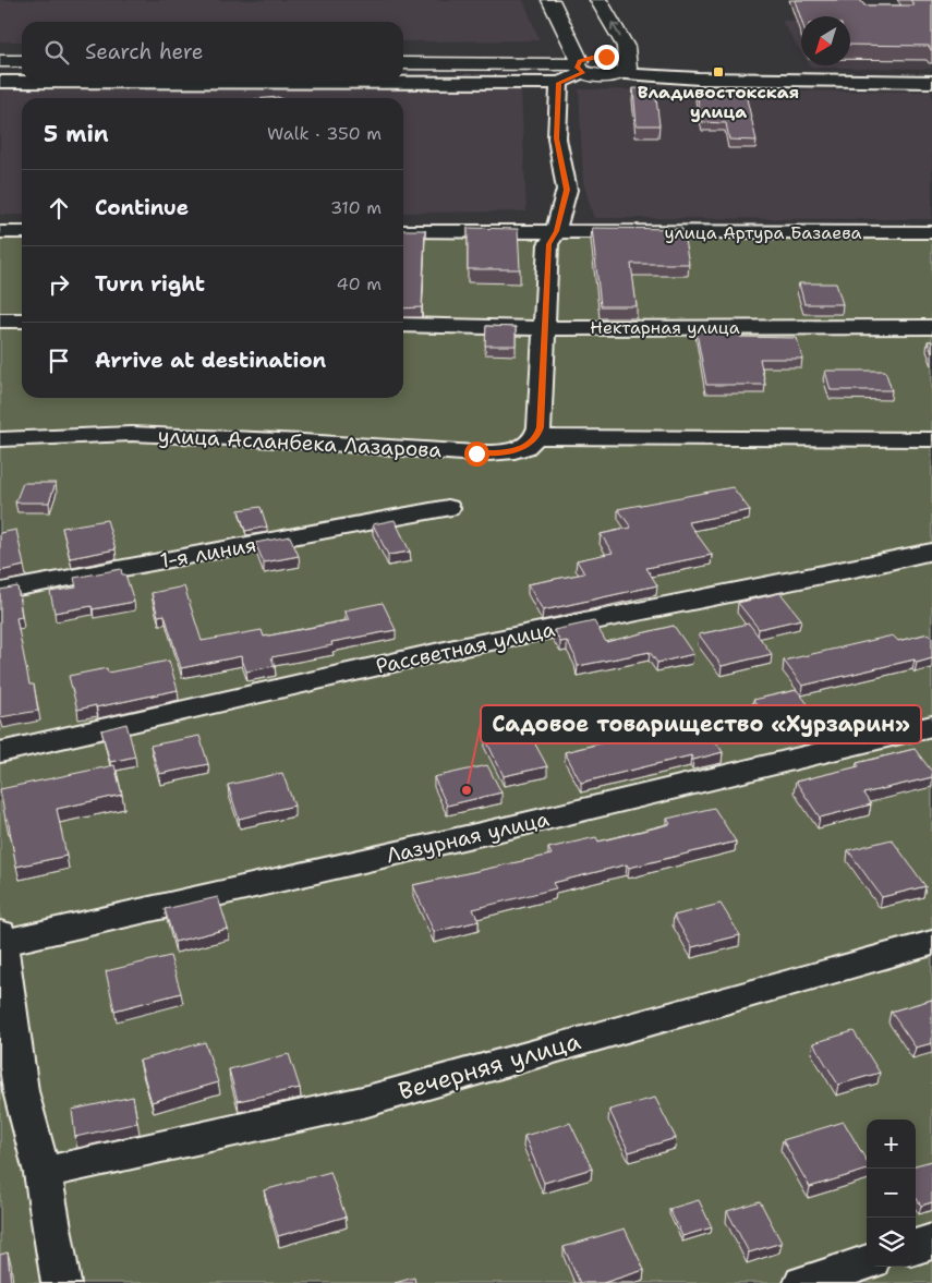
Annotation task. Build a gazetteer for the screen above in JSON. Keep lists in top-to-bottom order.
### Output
{
  "streets": {
    "street": [
      "улица Артура Базаева",
      "Нектарная улица",
      "улица Асланбека Лазарова",
      "1-я линия",
      "Рассветная улица",
      "Лазурная улица",
      "Вечерняя улица"
    ]
  },
  "places": {
    "transit": ["Владивостокская улица"],
    "other": ["Садовое товарищество «Хурзарин»"]
  },
  "north": "bottom left",
  "page": {
    "search": "Search here",
    "heading": ["5 min", "Walk · 350 m"],
    "list": [
      ["Continue", "310 m"],
      ["Turn right", "40 m"],
      "Arrive at destination"
    ],
    "map_buttons": ["+", "−"]
  }
}
